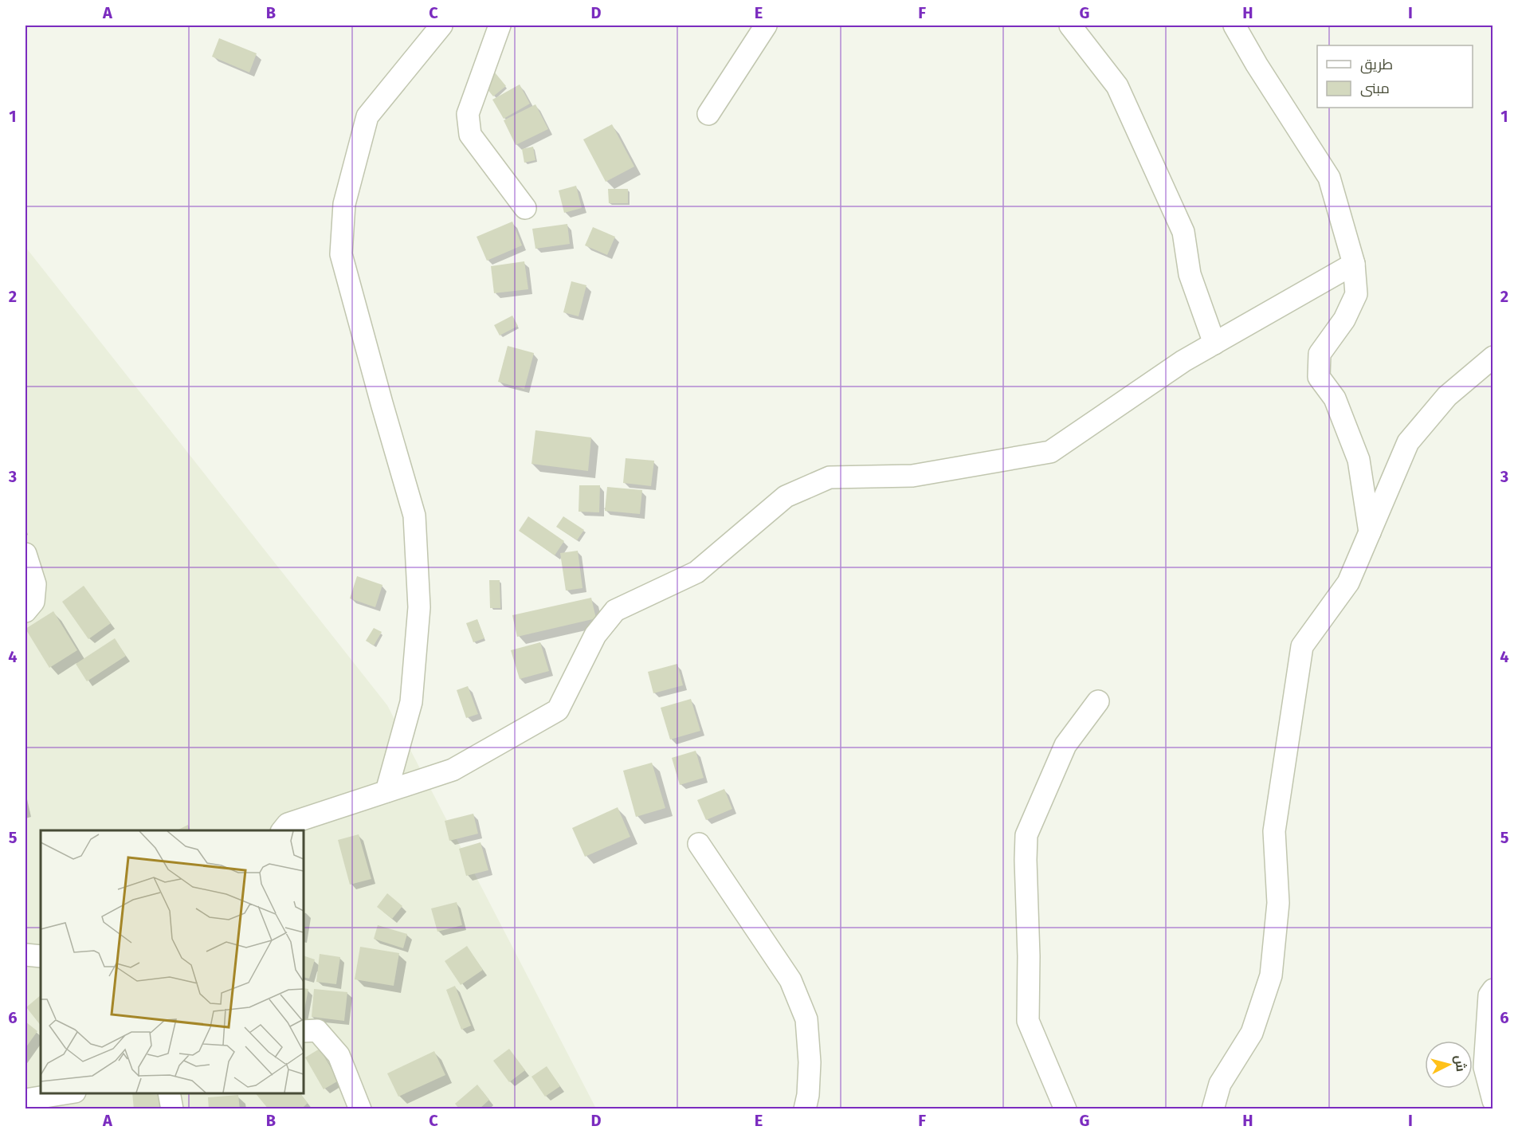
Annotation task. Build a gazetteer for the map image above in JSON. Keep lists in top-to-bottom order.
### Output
{
  "legend": ["طريق", "مبنى"],
  "north": "right",
  "grid": {
    "columns": [
      "A",
      "B",
      "C",
      "D",
      "E",
      "F",
      "G",
      "H",
      "I"
    ],
    "rows": [
      "1",
      "2",
      "3",
      "4",
      "5",
      "6"
    ]
  }
}
